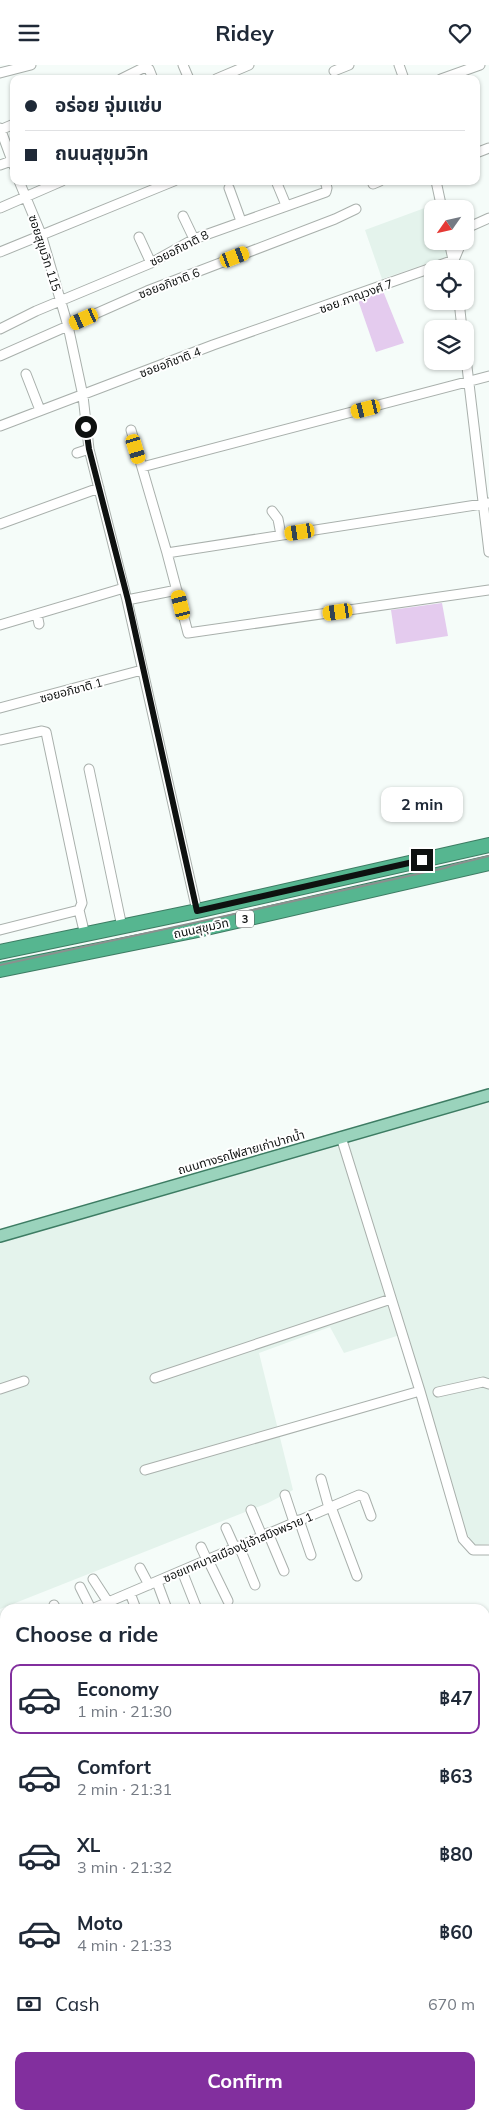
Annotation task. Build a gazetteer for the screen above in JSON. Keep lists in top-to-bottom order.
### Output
{
  "streets": {
    "highway": ["3", "ถนนสุขุมวิท"],
    "main road": ["ถนนทางรถไฟสายเก่าปากน้ำ"],
    "street": [
      "ซอยอภิชาติ 8",
      "ซอยสุขุมวิท 115",
      "ซอยอภิชาติ 6",
      "ซอย ภาณุวงศ์ 7",
      "ซอยอภิชาติ 4",
      "ซอยอภิชาติ 1",
      "ซอยเทศบาลเมืองปู่เจ้าสมิงพราย 1"
    ]
  },
  "crossings": [
    ["ซอยอภิชาติ 8", "ซอยสุขุมวิท 115"],
    ["ซอยสุขุมวิท 115", "ซอยอภิชาติ 6"],
    ["ซอยสุขุมวิท 115", "ซอยอภิชาติ 4"],
    ["ซอยสุขุมวิท 115", "ซอยอภิชาติ 1"],
    ["ซอยสุขุมวิท 115", "ถนนสุขุมวิท"],
    ["ซอย ภาณุวงศ์ 7", "ซอยอภิชาติ 4"]
  ],
  "north": "bottom left",
  "page": {
    "header": "Ridey",
    "banner": ["อร่อย จุ่มแซ่บ", "ถนนสุขุมวิท"],
    "bubble": "2 min",
    "heading": "Choose a ride",
    "list": [
      {
        "name": "Economy",
        "note": "1 min · 21:30",
        "value": "฿47"
      },
      {
        "name": "Comfort",
        "note": "2 min · 21:31",
        "value": "฿63"
      },
      {
        "name": "XL",
        "note": "3 min · 21:32",
        "value": "฿80"
      },
      {
        "name": "Moto",
        "note": "4 min · 21:33",
        "value": "฿60"
      }
    ],
    "pay": ["Cash", "670 m"],
    "buttons": "Confirm"
  }
}
